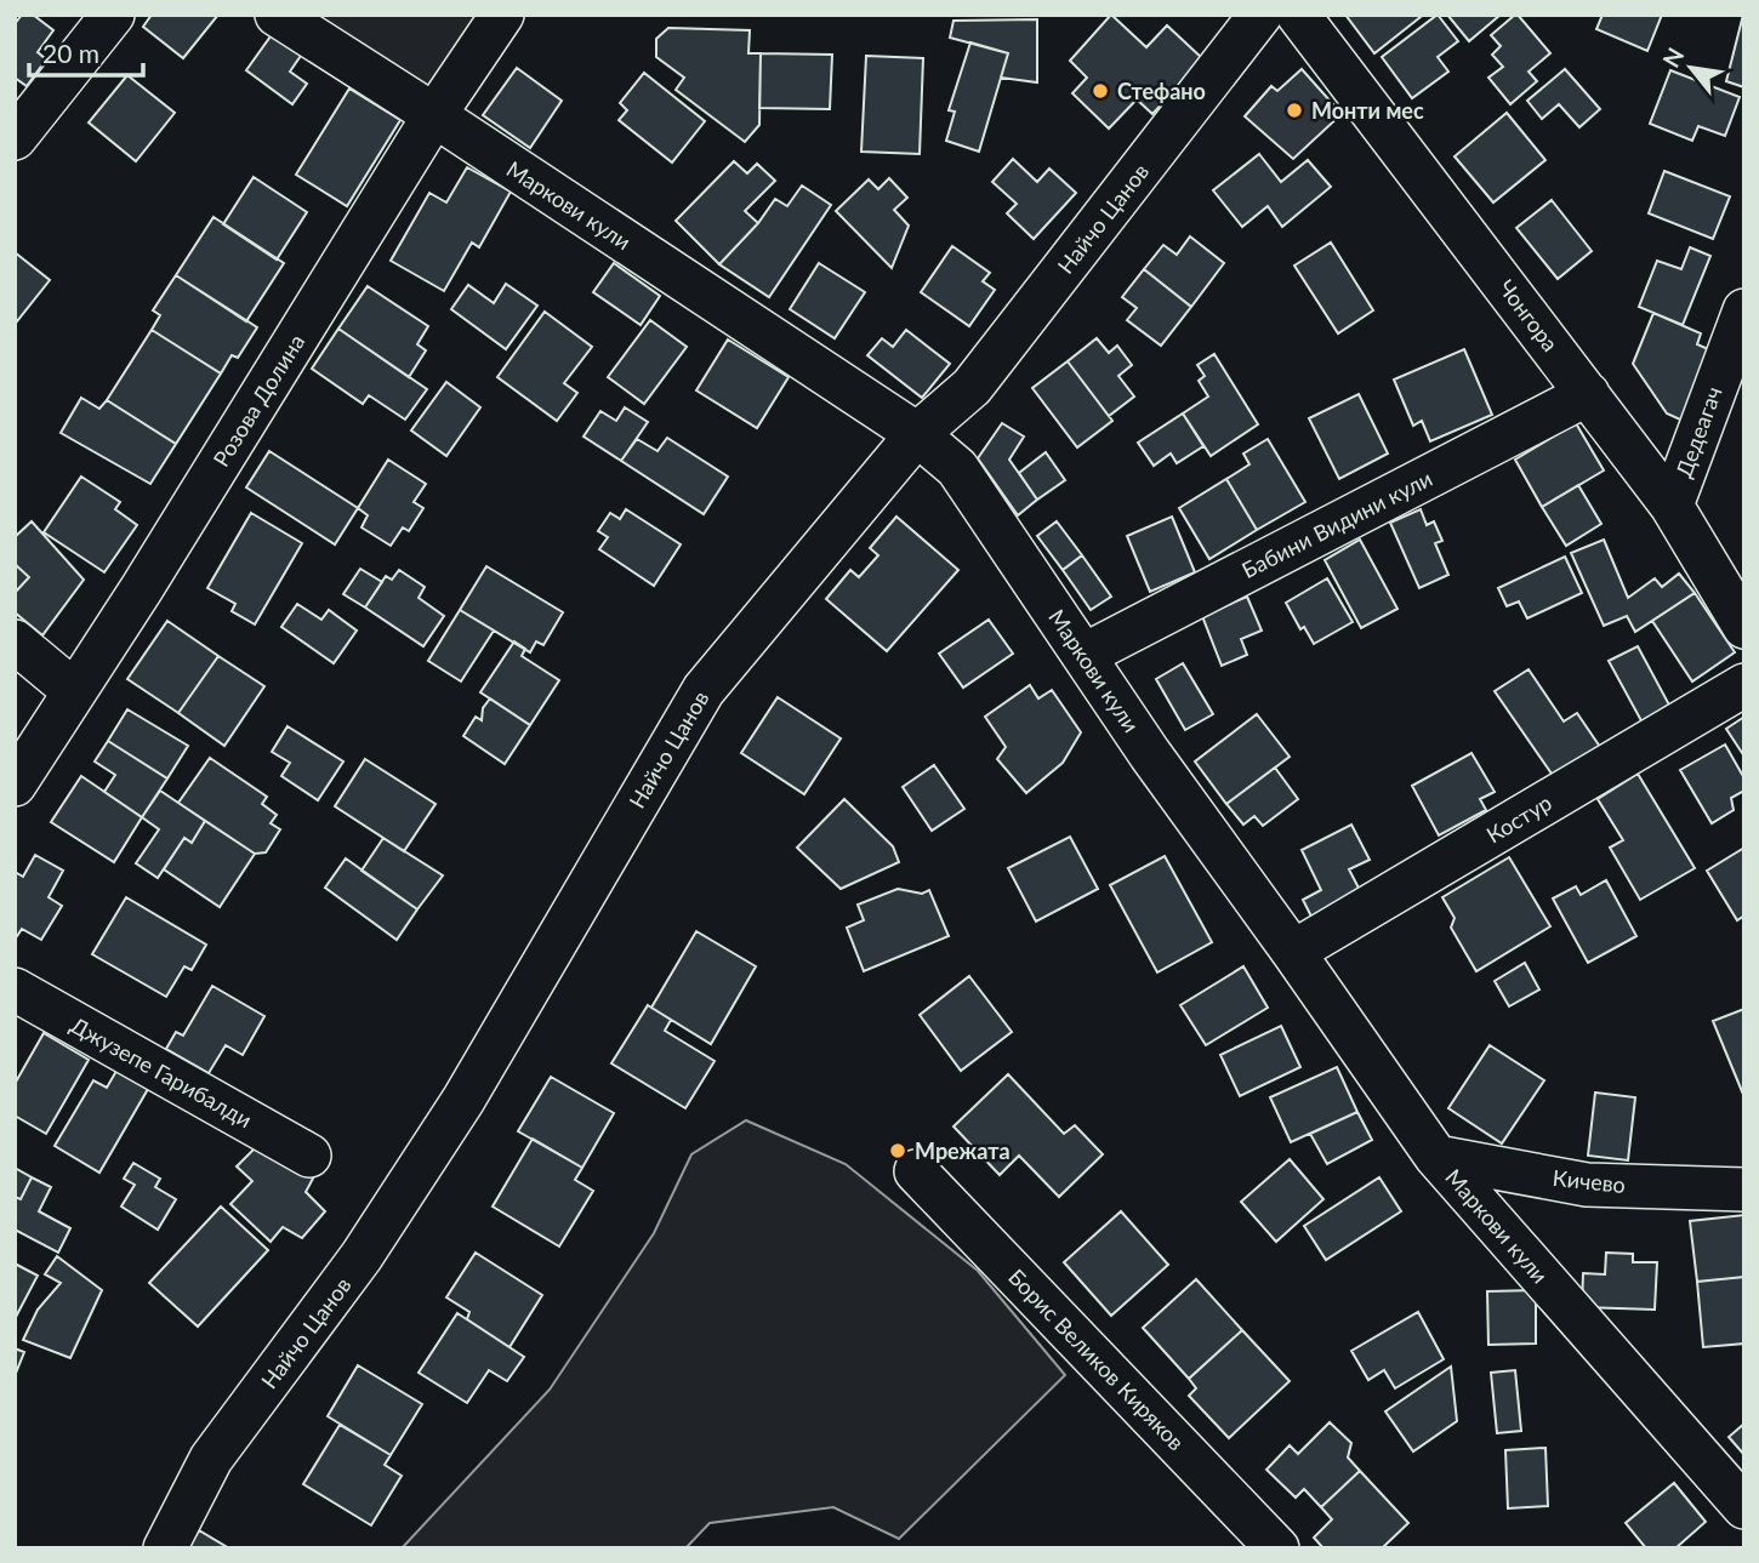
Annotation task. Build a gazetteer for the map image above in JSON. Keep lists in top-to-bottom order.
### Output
{
  "streets": {
    "street": [
      "Маркови кули",
      "Найчо Цанов",
      "Чонгора",
      "Розова Долина",
      "Дедеагач",
      "Бабини Видини кули",
      "Костур",
      "Джузепе Гарибалди",
      "Кичево",
      "Борис Великов Киряков"
    ]
  },
  "crossings": [
    ["Маркови кули", "Найчо Цанов"],
    ["Маркови кули", "Розова Долина"],
    ["Маркови кули", "Бабини Видини кули"],
    ["Маркови кули", "Костур"],
    ["Маркови кули", "Кичево"],
    ["Чонгора", "Дедеагач"],
    ["Чонгора", "Бабини Видини кули"]
  ],
  "places": ["Стефано", "Монти мес", "Мрежата"],
  "scale_bar": "20 m",
  "north": "top left"
}
